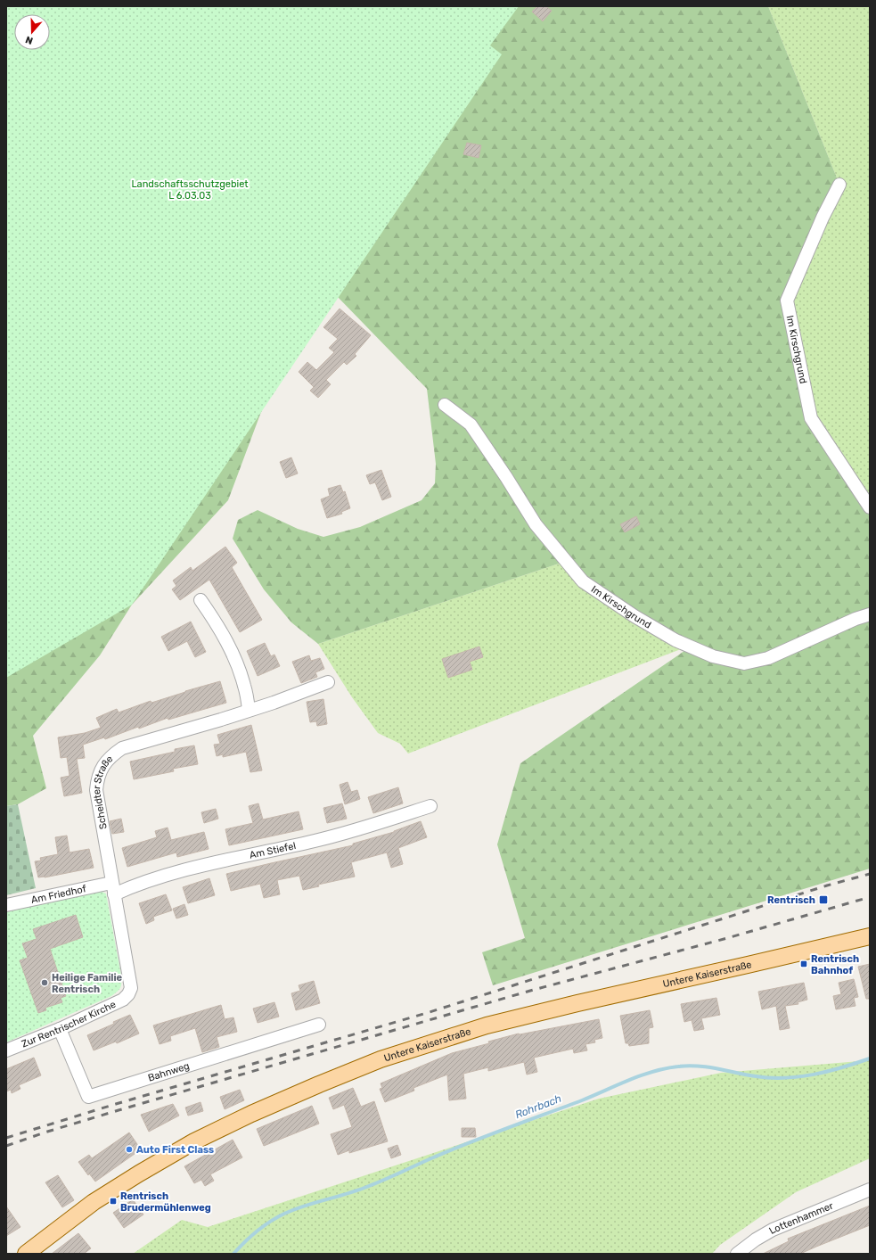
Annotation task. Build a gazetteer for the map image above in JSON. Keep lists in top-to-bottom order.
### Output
{
  "streets": {
    "main road": ["Untere Kaiserstraße"],
    "street": [
      "Im Kirschgrund",
      "Scheidter Straße",
      "Am Stiefel",
      "Am Friedhof",
      "Zur Rentrischer Kirche",
      "Bahnweg",
      "Lottenhammer"
    ]
  },
  "crossings": [
    ["Scheidter Straße", "Am Stiefel"],
    ["Scheidter Straße", "Am Friedhof"],
    ["Scheidter Straße", "Zur Rentrischer Kirche"],
    ["Am Stiefel", "Am Friedhof"],
    ["Zur Rentrischer Kirche", "Bahnweg"]
  ],
  "water": ["Rohrbach"],
  "parks": ["Landschaftsschutzgebiet L 6.03.03"],
  "places": {
    "transit": ["Rentrisch", "Rentrisch Bahnhof", "Rentrisch Brudermühlenweg"],
    "other": ["Heilige Familie Rentrisch", "Auto First Class"]
  },
  "north": "bottom"
}
